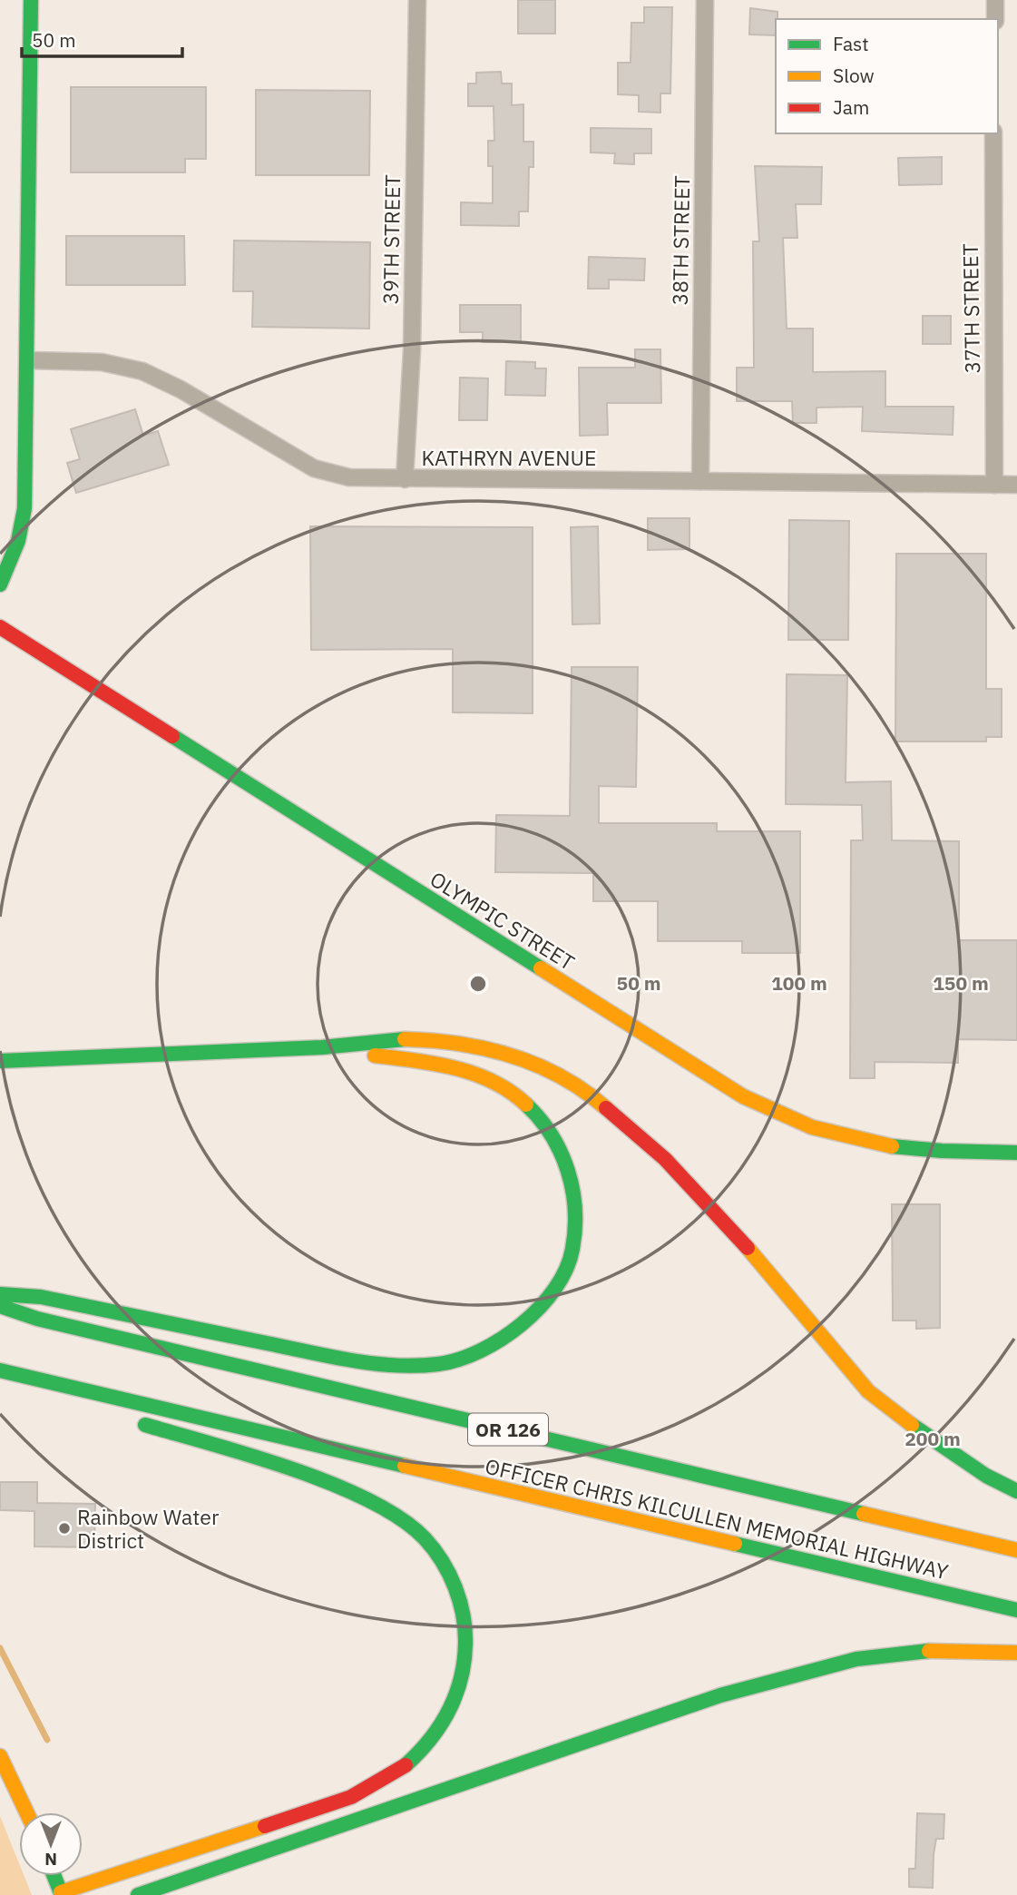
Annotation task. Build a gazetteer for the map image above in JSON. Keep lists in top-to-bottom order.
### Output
{
  "streets": {
    "main road": ["OLYMPIC STREET", "OR 126", "OFFICER CHRIS KILCULLEN MEMORIAL HIGHWAY"],
    "street": [
      "39TH STREET",
      "38TH STREET",
      "37TH STREET",
      "KATHRYN AVENUE"
    ]
  },
  "crossings": [
    ["39TH STREET", "KATHRYN AVENUE"],
    ["38TH STREET", "KATHRYN AVENUE"],
    ["37TH STREET", "KATHRYN AVENUE"]
  ],
  "places": ["Rainbow Water District"],
  "legend": ["Fast", "Slow", "Jam"],
  "scale_bar": "50 m",
  "north": "bottom",
  "rings": [
    "50 m",
    "100 m",
    "150 m",
    "200 m"
  ]
}
